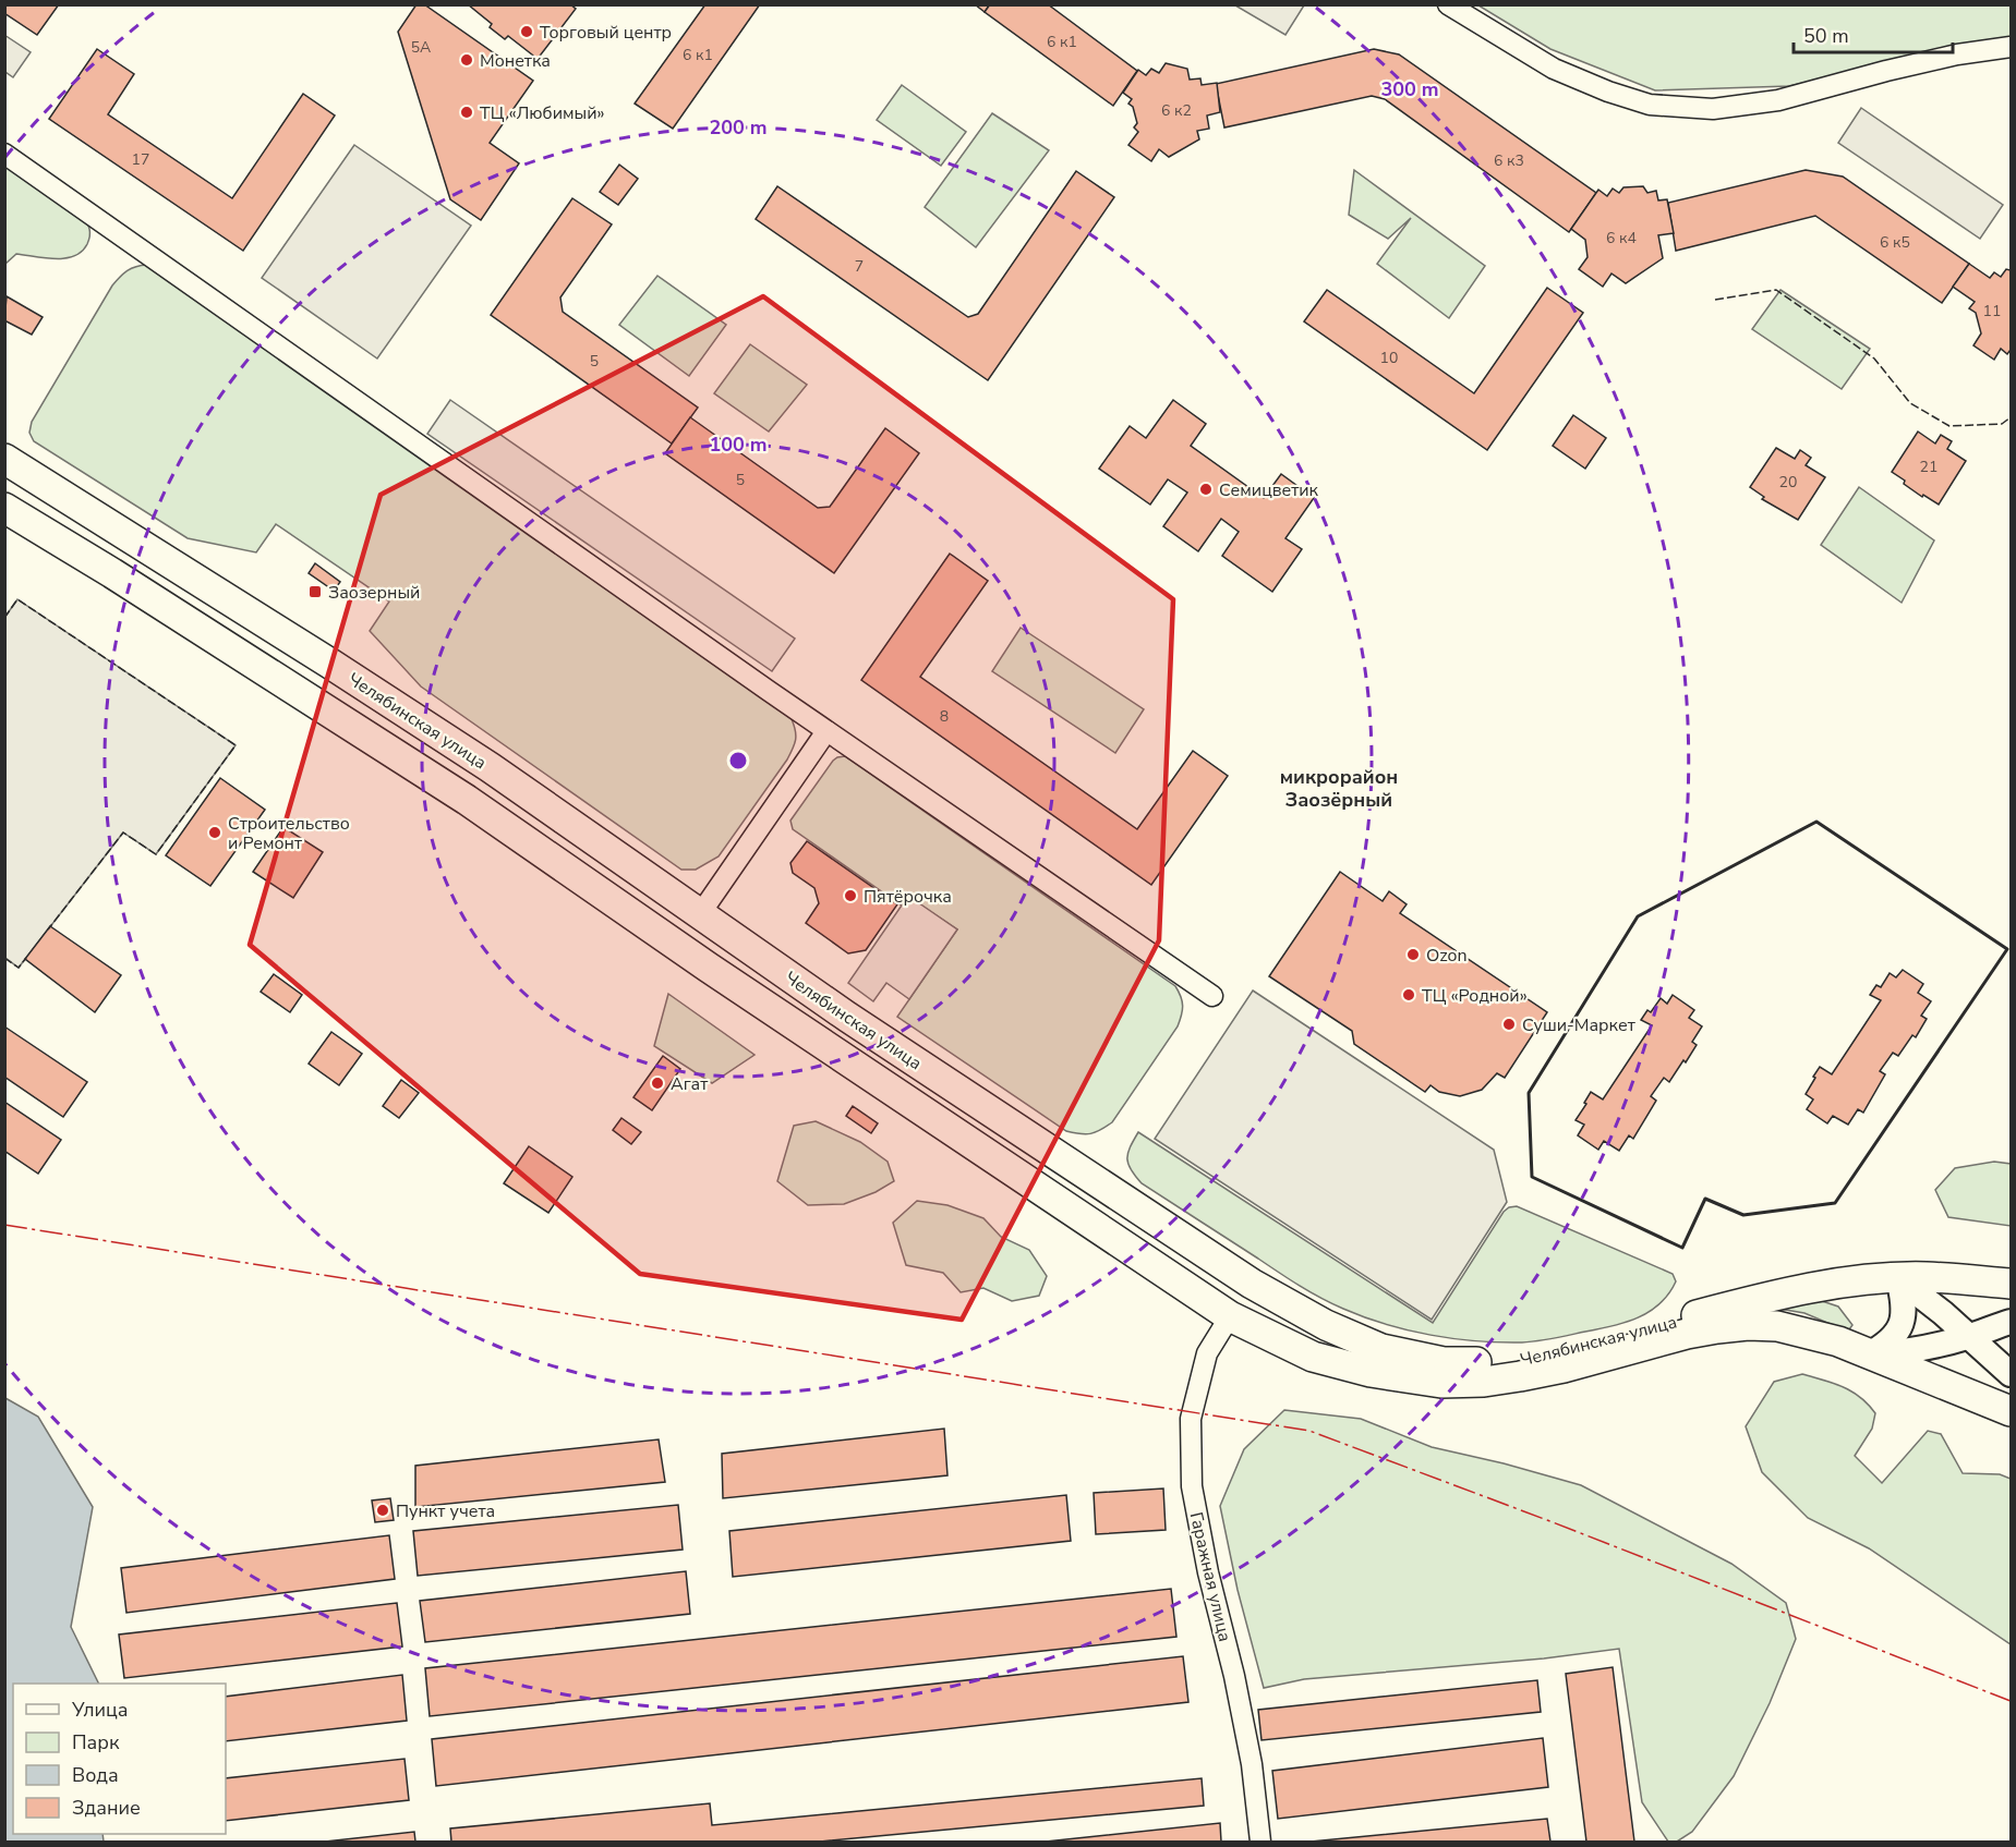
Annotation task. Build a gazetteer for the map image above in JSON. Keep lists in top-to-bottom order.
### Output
{
  "streets": {
    "main road": ["Челябинская улица"],
    "street": ["Гаражная улица"]
  },
  "crossings": [
    ["Челябинская улица", "Гаражная улица"]
  ],
  "districts": ["микрорайон Заозёрный"],
  "places": {
    "other": [
      "Торговый центр",
      "Монетка",
      "ТЦ «Любимый»",
      "Семицветик",
      "Строительство и Ремонт",
      "Пятёрочка",
      "Ozon",
      "ТЦ «Родной»",
      "Суши-Маркет",
      "Агат",
      "Пункт учета"
    ],
    "transit": ["Заозерный"]
  },
  "house_numbers": [
    "6 к1",
    "5А",
    "6 к1",
    "6 к2",
    "17",
    "6 к3",
    "6 к4",
    "6 к5",
    "7",
    "11",
    "10",
    "5",
    "21",
    "5",
    "20",
    "8"
  ],
  "legend": [
    "Улица",
    "Парк",
    "Вода",
    "Здание"
  ],
  "scale_bar": "50 m",
  "rings": ["300 m", "200 m", "100 m"]
}
